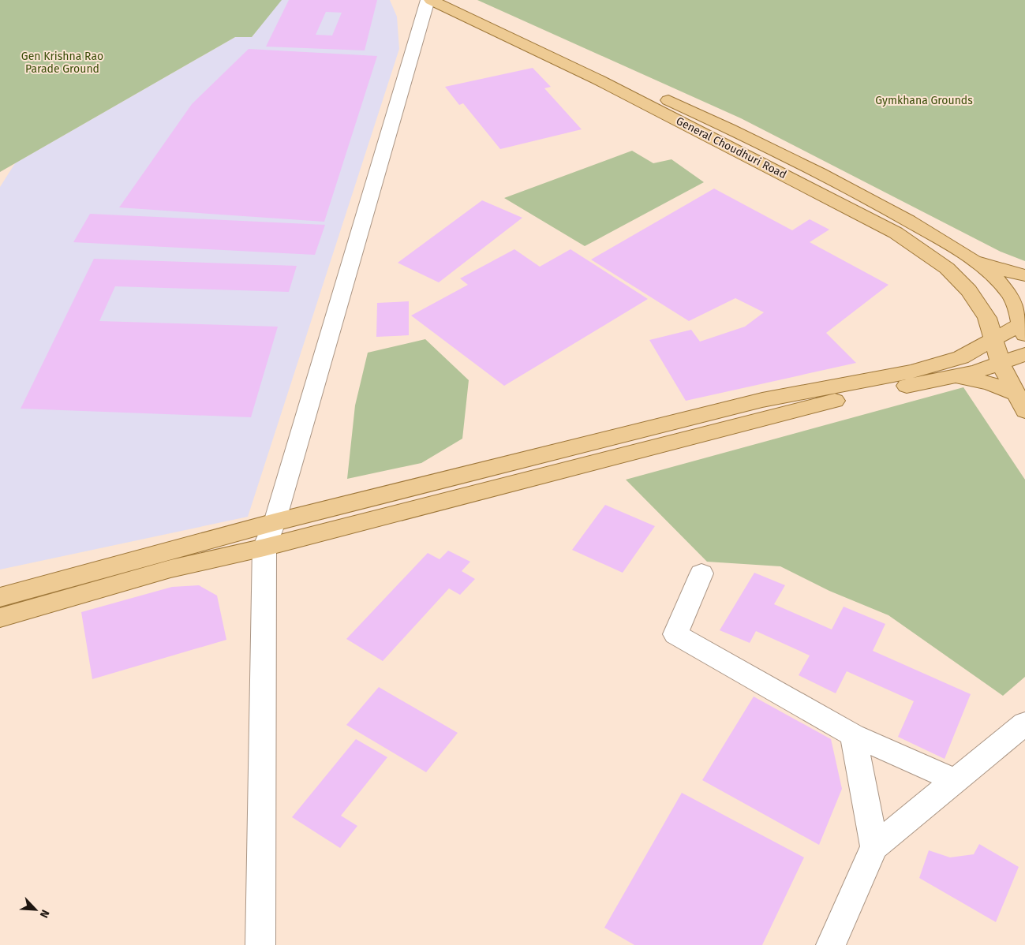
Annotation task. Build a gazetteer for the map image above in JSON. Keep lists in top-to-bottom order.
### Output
{
  "streets": {
    "main road": ["General Choudhuri Road"]
  },
  "parks": ["Gen Krishna Rao Parade Ground", "Gymkhana Grounds"],
  "north": "bottom right"
}
